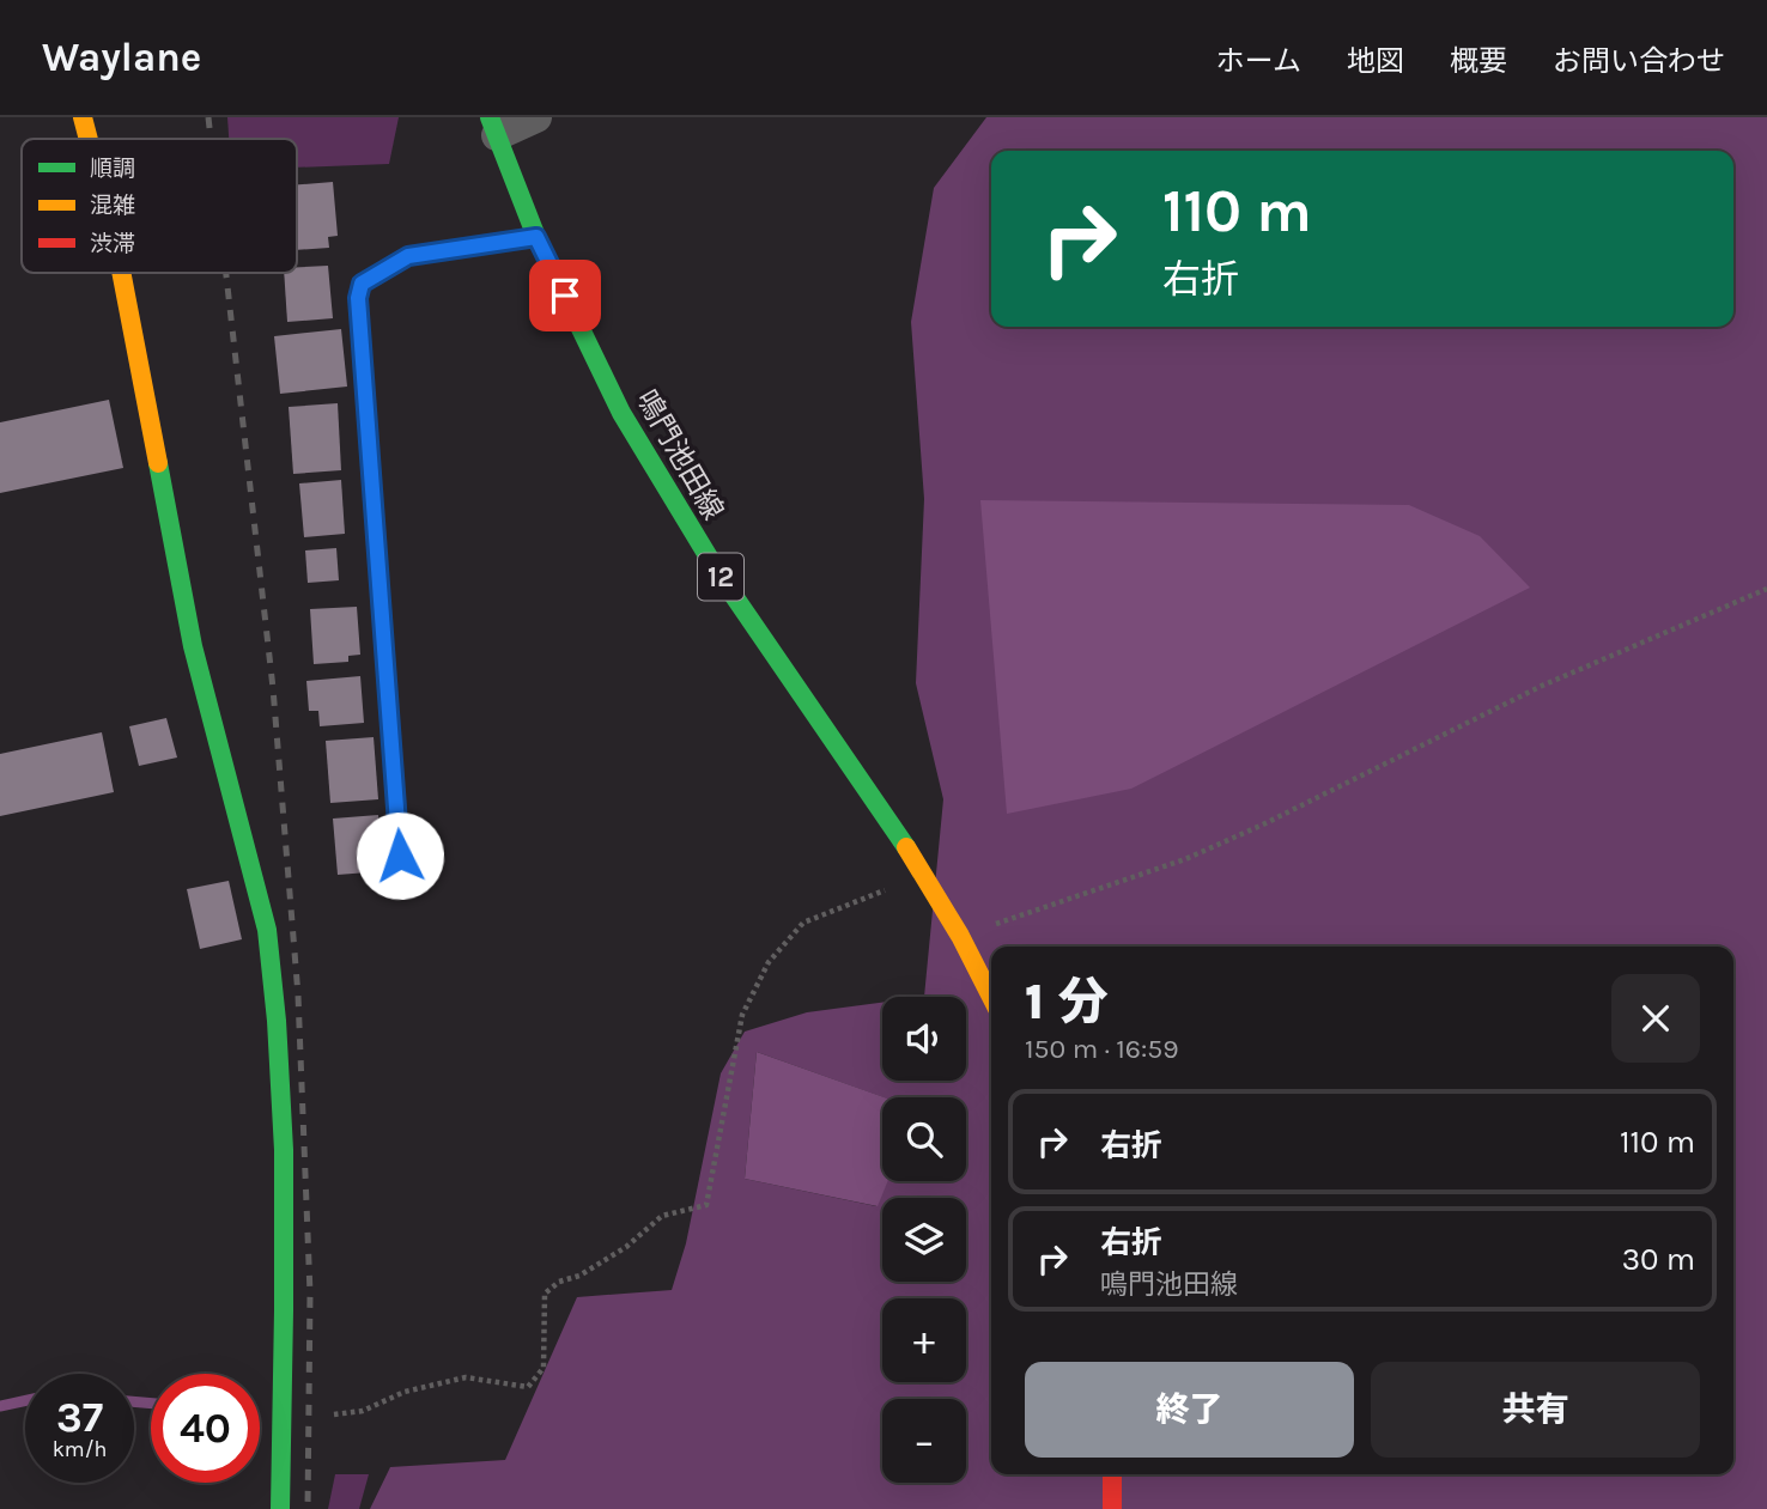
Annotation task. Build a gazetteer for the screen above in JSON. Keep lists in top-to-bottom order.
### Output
{
  "streets": {
    "street": ["鳴門池田線", "12"]
  },
  "legend": ["順調", "混雑", "渋滞"],
  "page": {
    "header": "Waylane",
    "nav": [
      "ホーム",
      "地図",
      "概要",
      "お問い合わせ"
    ],
    "turn": ["110 m", "右折"],
    "heading": ["1 分", "150 m · 16:59"],
    "map_buttons": ["+", "−"],
    "list": [
      {
        "name": "右折",
        "value": "110 m"
      },
      {
        "name": "右折",
        "note": "鳴門池田線",
        "value": "30 m"
      }
    ],
    "buttons": ["終了", "共有"],
    "speed": "37 km/h",
    "limit": "40"
  }
}
